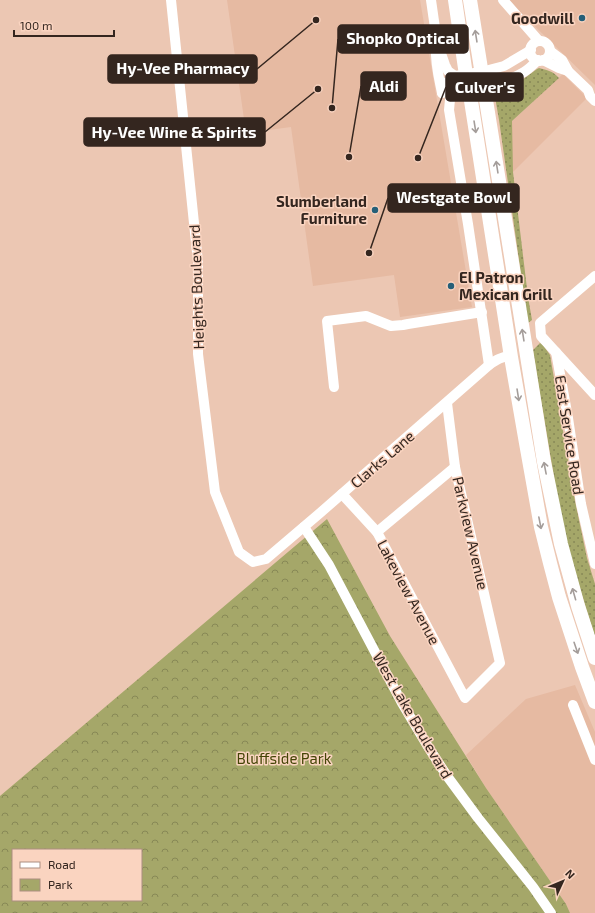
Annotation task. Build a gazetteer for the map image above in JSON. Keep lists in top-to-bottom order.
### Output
{
  "streets": {
    "street": [
      "Heights Boulevard",
      "East Service Road",
      "Clarks Lane",
      "Parkview Avenue",
      "Lakeview Avenue",
      "West Lake Boulevard"
    ]
  },
  "crossings": [
    ["Heights Boulevard", "Clarks Lane"],
    ["Clarks Lane", "Parkview Avenue"],
    ["Clarks Lane", "Lakeview Avenue"],
    ["Clarks Lane", "West Lake Boulevard"],
    ["Parkview Avenue", "Lakeview Avenue"]
  ],
  "parks": ["Bluffside Park"],
  "places": [
    "Goodwill",
    "Hy-Vee Pharmacy",
    "Hy-Vee Wine & Spirits",
    "Shopko Optical",
    "Aldi",
    "Culver's",
    "Slumberland Furniture",
    "Westgate Bowl",
    "El Patron Mexican Grill"
  ],
  "legend": ["Road", "Park"],
  "scale_bar": "100 m",
  "north": "top right"
}
